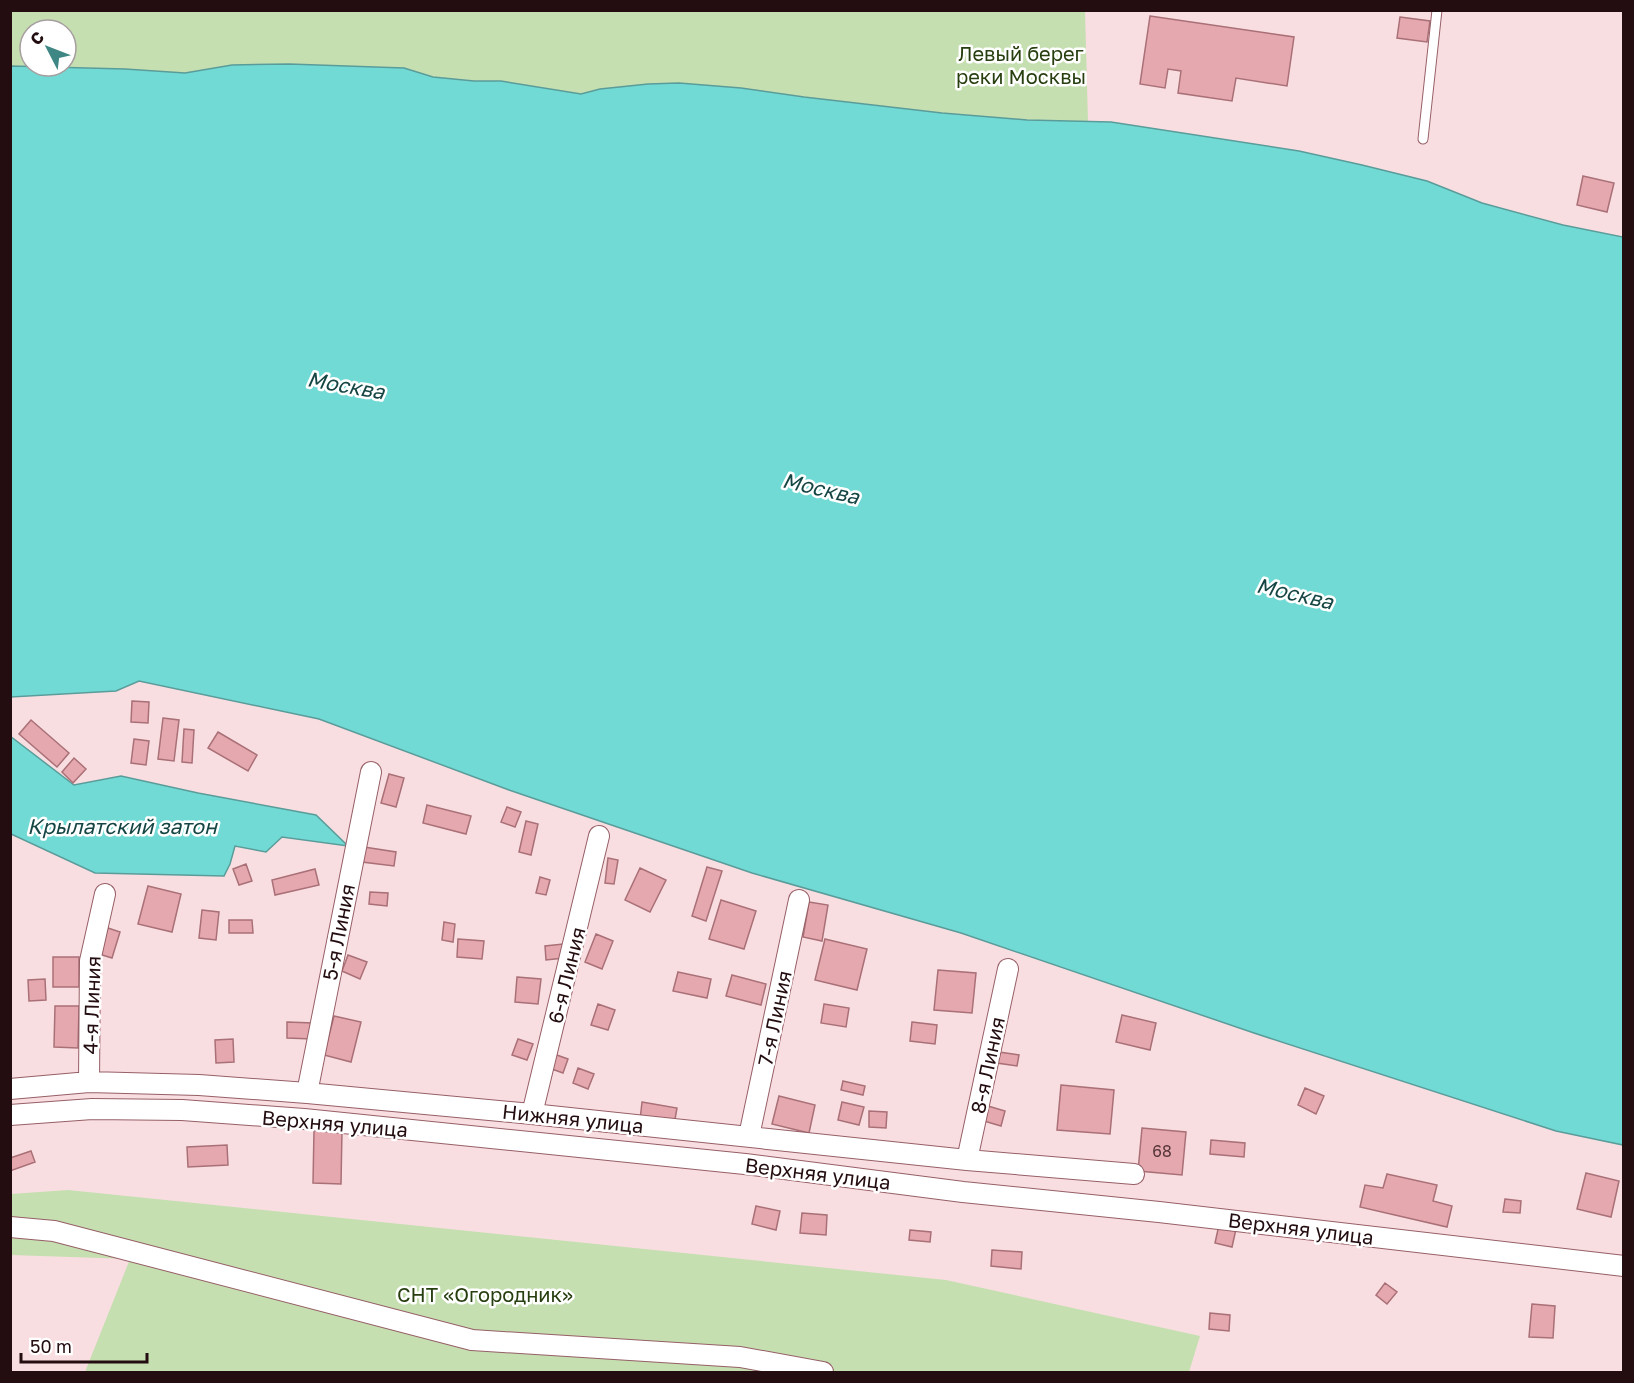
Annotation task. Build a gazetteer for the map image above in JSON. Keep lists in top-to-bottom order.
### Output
{
  "streets": {
    "street": [
      "5-я Линия",
      "6-я Линия",
      "4-я Линия",
      "7-я Линия",
      "8-я Линия",
      "Нижняя улица",
      "Верхняя улица"
    ]
  },
  "crossings": [
    ["5-я Линия", "Нижняя улица"],
    ["6-я Линия", "Нижняя улица"],
    ["4-я Линия", "Нижняя улица"],
    ["7-я Линия", "Нижняя улица"],
    ["8-я Линия", "Нижняя улица"]
  ],
  "water": ["Москва", "Крылатский затон"],
  "parks": ["Левый берег реки Москвы", "СНТ «Огородник»"],
  "house_numbers": ["68"],
  "scale_bar": "50 m",
  "north": "top left"
}
